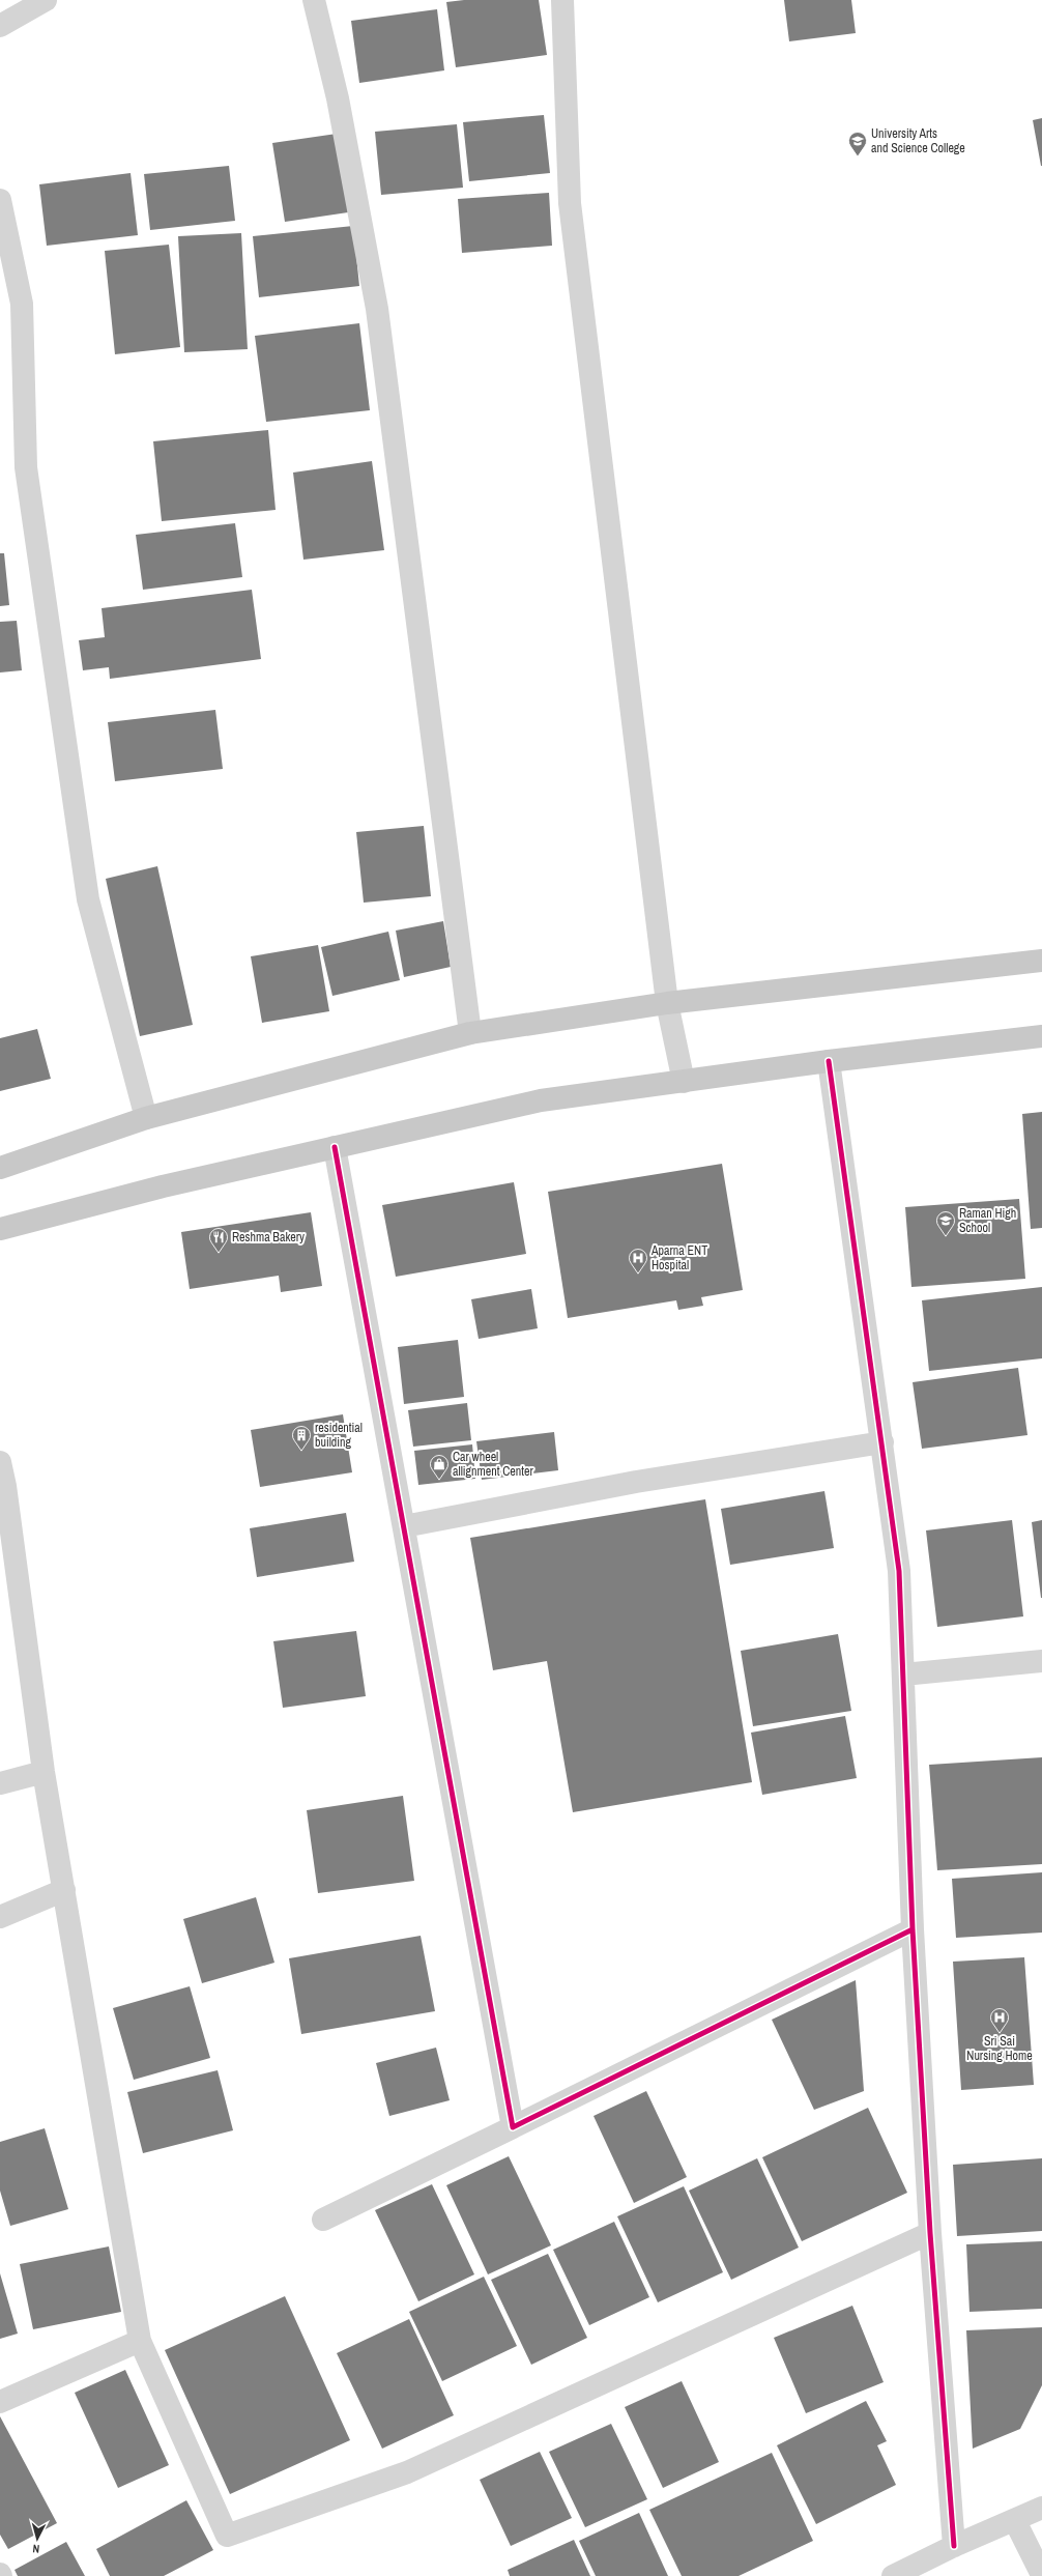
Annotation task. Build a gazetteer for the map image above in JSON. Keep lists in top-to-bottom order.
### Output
{
  "places": {
    "school or university": ["University Arts and Science College", "Raman High School"],
    "restaurant": ["Reshma Bakery"],
    "hospital": ["Aparna ENT Hospital", "Sri Sai Nursing Home"],
    "building": ["residential building"],
    "shop": ["Car wheel allignment Center"]
  },
  "north": "bottom"
}
